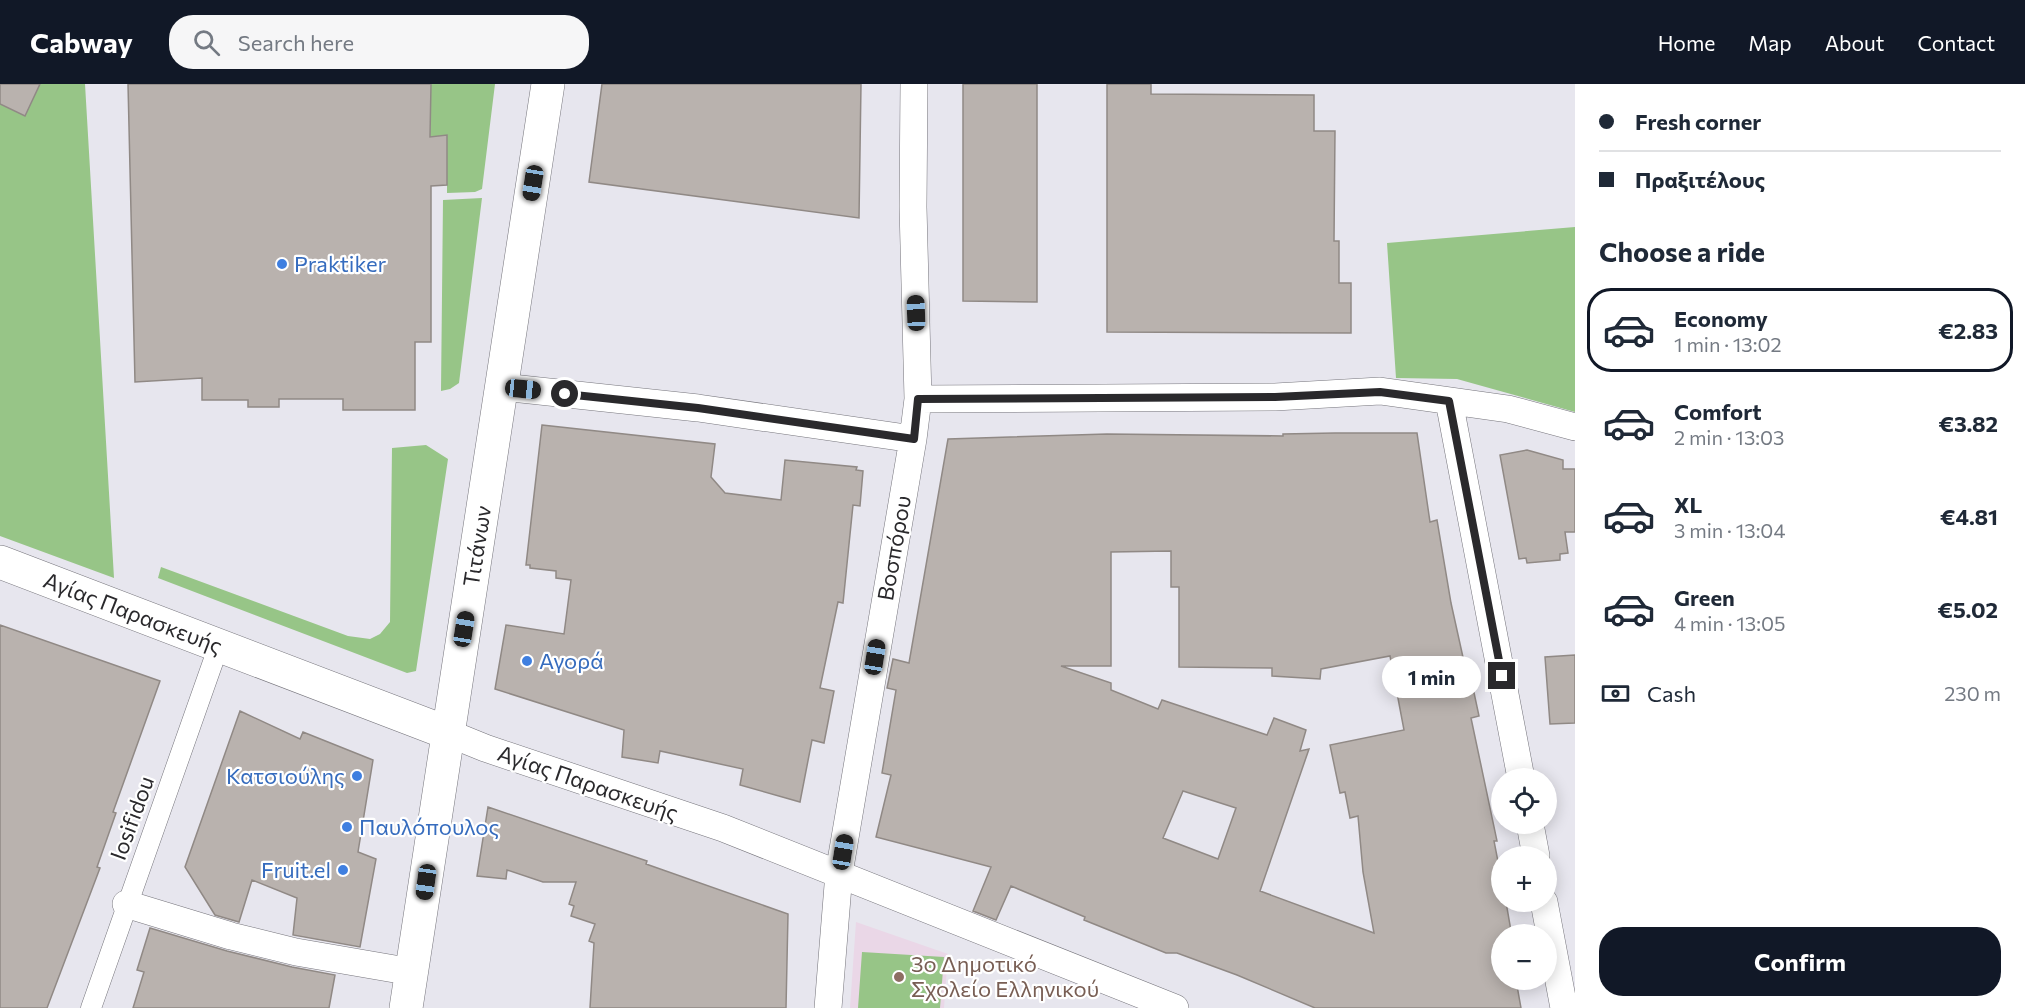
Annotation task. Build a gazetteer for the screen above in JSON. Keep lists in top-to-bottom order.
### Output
{
  "streets": {
    "main road": ["Τιτάνων", "Αγίας Παρασκευής"],
    "street": ["Βοσπόρου", "Iosifidou"]
  },
  "crossings": [
    ["Τιτάνων", "Αγίας Παρασκευής"],
    ["Βοσπόρου", "Αγίας Παρασκευής"],
    ["Αγίας Παρασκευής", "Iosifidou"]
  ],
  "places": [
    "Praktiker",
    "Αγορά",
    "Κατσιούλης",
    "Παυλόπουλος",
    "Fruit.el",
    "3ο Δημοτικό Σχολείο Ελληνικού"
  ],
  "page": {
    "header": "Cabway",
    "search": "Search here",
    "nav": [
      "Home",
      "Map",
      "About",
      "Contact"
    ],
    "banner": ["Fresh corner", "Πραξιτέλους"],
    "heading": "Choose a ride",
    "list": [
      {
        "name": "Economy",
        "note": "1 min · 13:02",
        "value": "€2.83"
      },
      {
        "name": "Comfort",
        "note": "2 min · 13:03",
        "value": "€3.82"
      },
      {
        "name": "XL",
        "note": "3 min · 13:04",
        "value": "€4.81"
      },
      {
        "name": "Green",
        "note": "4 min · 13:05",
        "value": "€5.02"
      }
    ],
    "bubble": "1 min",
    "pay": ["Cash", "230 m"],
    "map_buttons": ["+", "−"],
    "buttons": "Confirm"
  }
}
